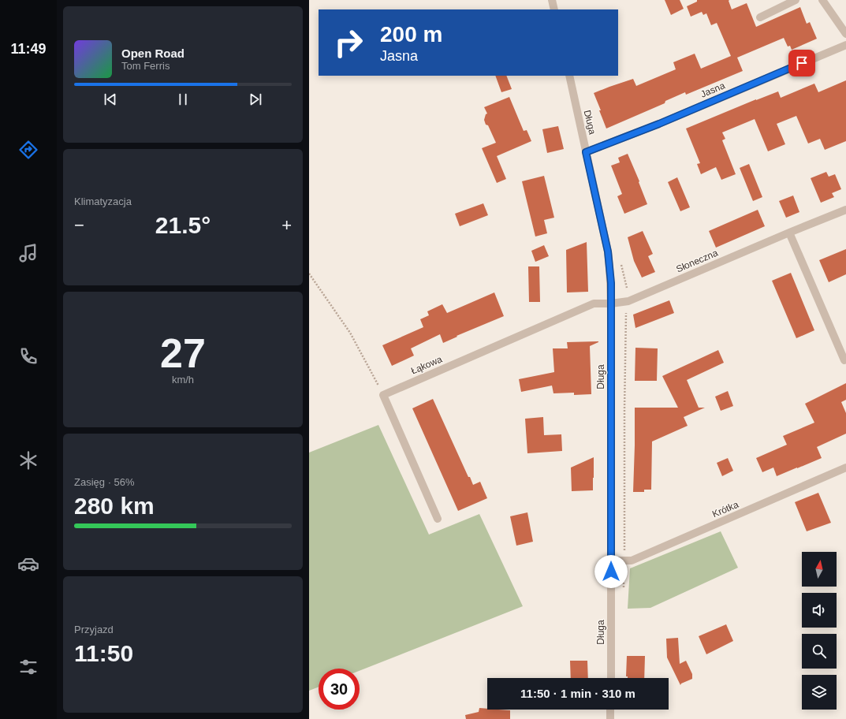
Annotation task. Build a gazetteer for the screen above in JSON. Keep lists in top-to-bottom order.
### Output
{
  "streets": {
    "street": [
      "Jasna",
      "Długa",
      "Słoneczna",
      "Łąkowa",
      "Krótka"
    ]
  },
  "crossings": [
    ["Jasna", "Długa"],
    ["Długa", "Słoneczna"],
    ["Długa", "Łąkowa"],
    ["Długa", "Krótka"],
    ["Słoneczna", "Łąkowa"]
  ],
  "north": "top",
  "page": {
    "tabs": "11:49",
    "turn": ["200 m", "Jasna"],
    "song": ["Open Road", "Tom Ferris"],
    "tile": [
      "Klimatyzacja",
      ["27", "km/h"],
      ["Zasięg · 56%", "280 km"],
      ["Przyjazd", "11:50"]
    ],
    "heat": ["−", "21.5°", "+"],
    "limit": "30",
    "trip": "11:50 · 1 min · 310 m"
  }
}
